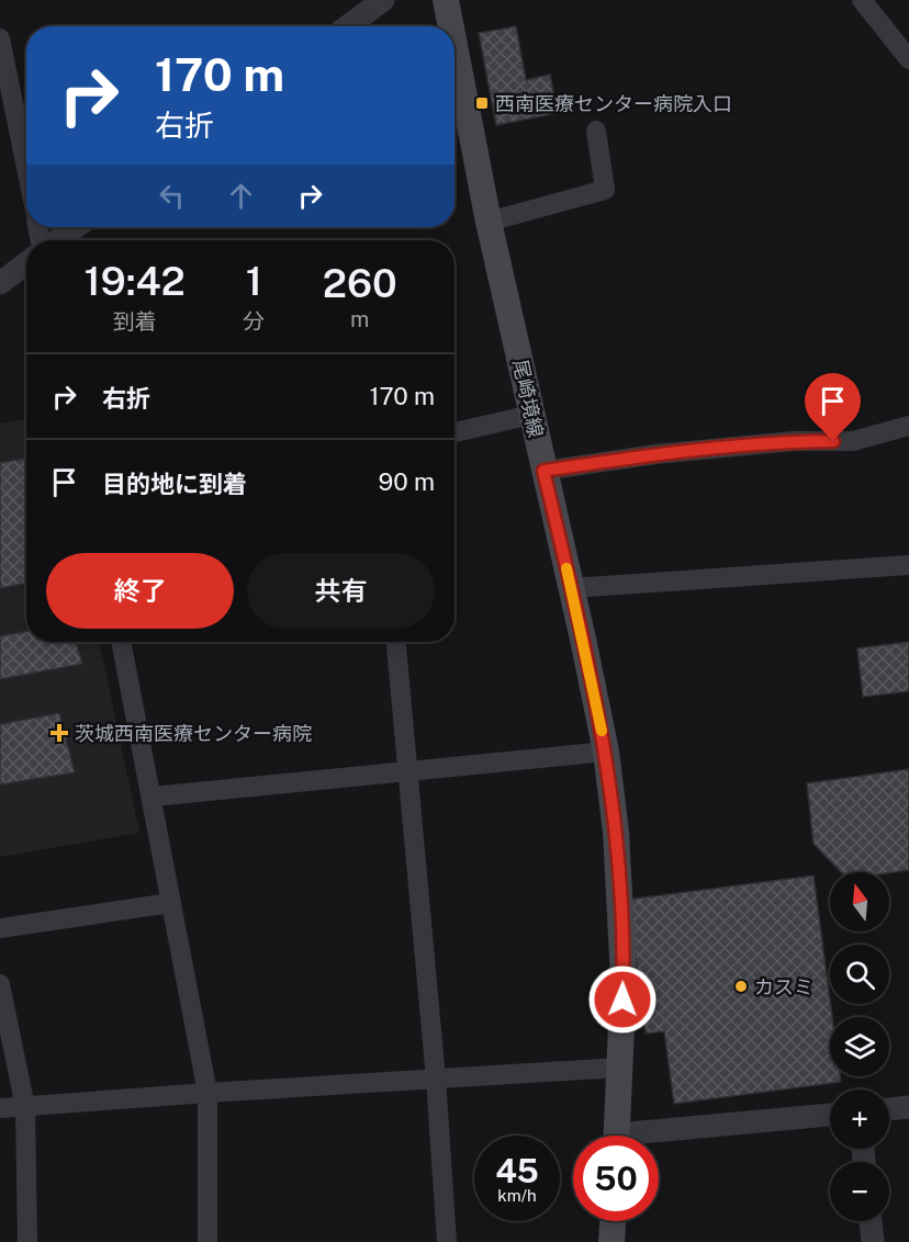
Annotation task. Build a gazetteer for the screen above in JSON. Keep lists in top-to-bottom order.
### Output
{
  "streets": {
    "main road": ["尾崎境線"]
  },
  "places": {
    "transit": ["西南医療センター病院入口"],
    "health": ["茨城西南医療センター病院"],
    "other": ["カスミ"]
  },
  "north": "top",
  "page": {
    "turn": ["170 m", "右折"],
    "eta": [
      "19:42",
      "到着",
      "1",
      "分",
      "260",
      "m"
    ],
    "list": [
      {
        "name": "右折",
        "value": "170 m"
      },
      {
        "name": "目的地に到着",
        "value": "90 m"
      }
    ],
    "buttons": ["終了", "共有"],
    "map_buttons": ["+", "−"],
    "speed": "45 km/h",
    "limit": "50"
  }
}
